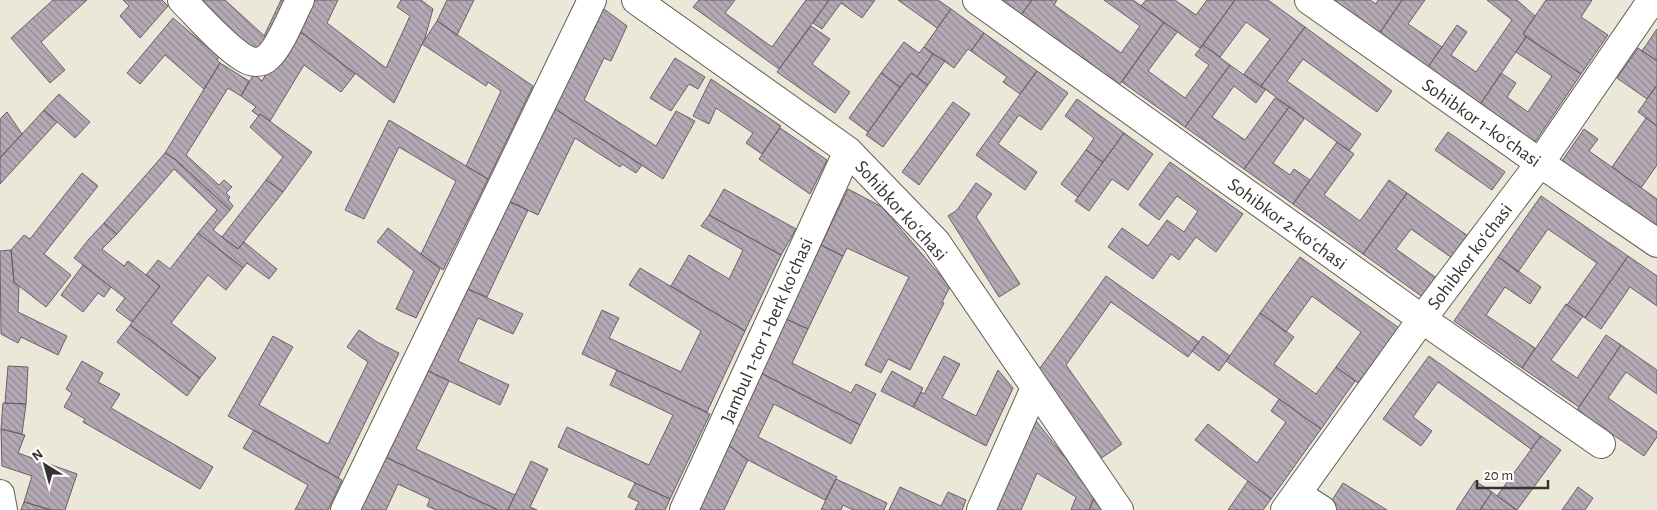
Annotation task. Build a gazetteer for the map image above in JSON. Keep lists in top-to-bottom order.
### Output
{
  "streets": {
    "street": [
      "Sohibkor 1-koʻchasi",
      "Sohibkor koʻchasi",
      "Sohibkor 2-koʻchasi",
      "Jambul 1-tor 1-berk koʻchasi"
    ]
  },
  "crossings": [
    ["Sohibkor 1-koʻchasi", "Sohibkor koʻchasi"],
    ["Sohibkor koʻchasi", "Sohibkor 2-koʻchasi"],
    ["Sohibkor koʻchasi", "Jambul 1-tor 1-berk koʻchasi"]
  ],
  "scale_bar": "20 m",
  "north": "top left"
}
